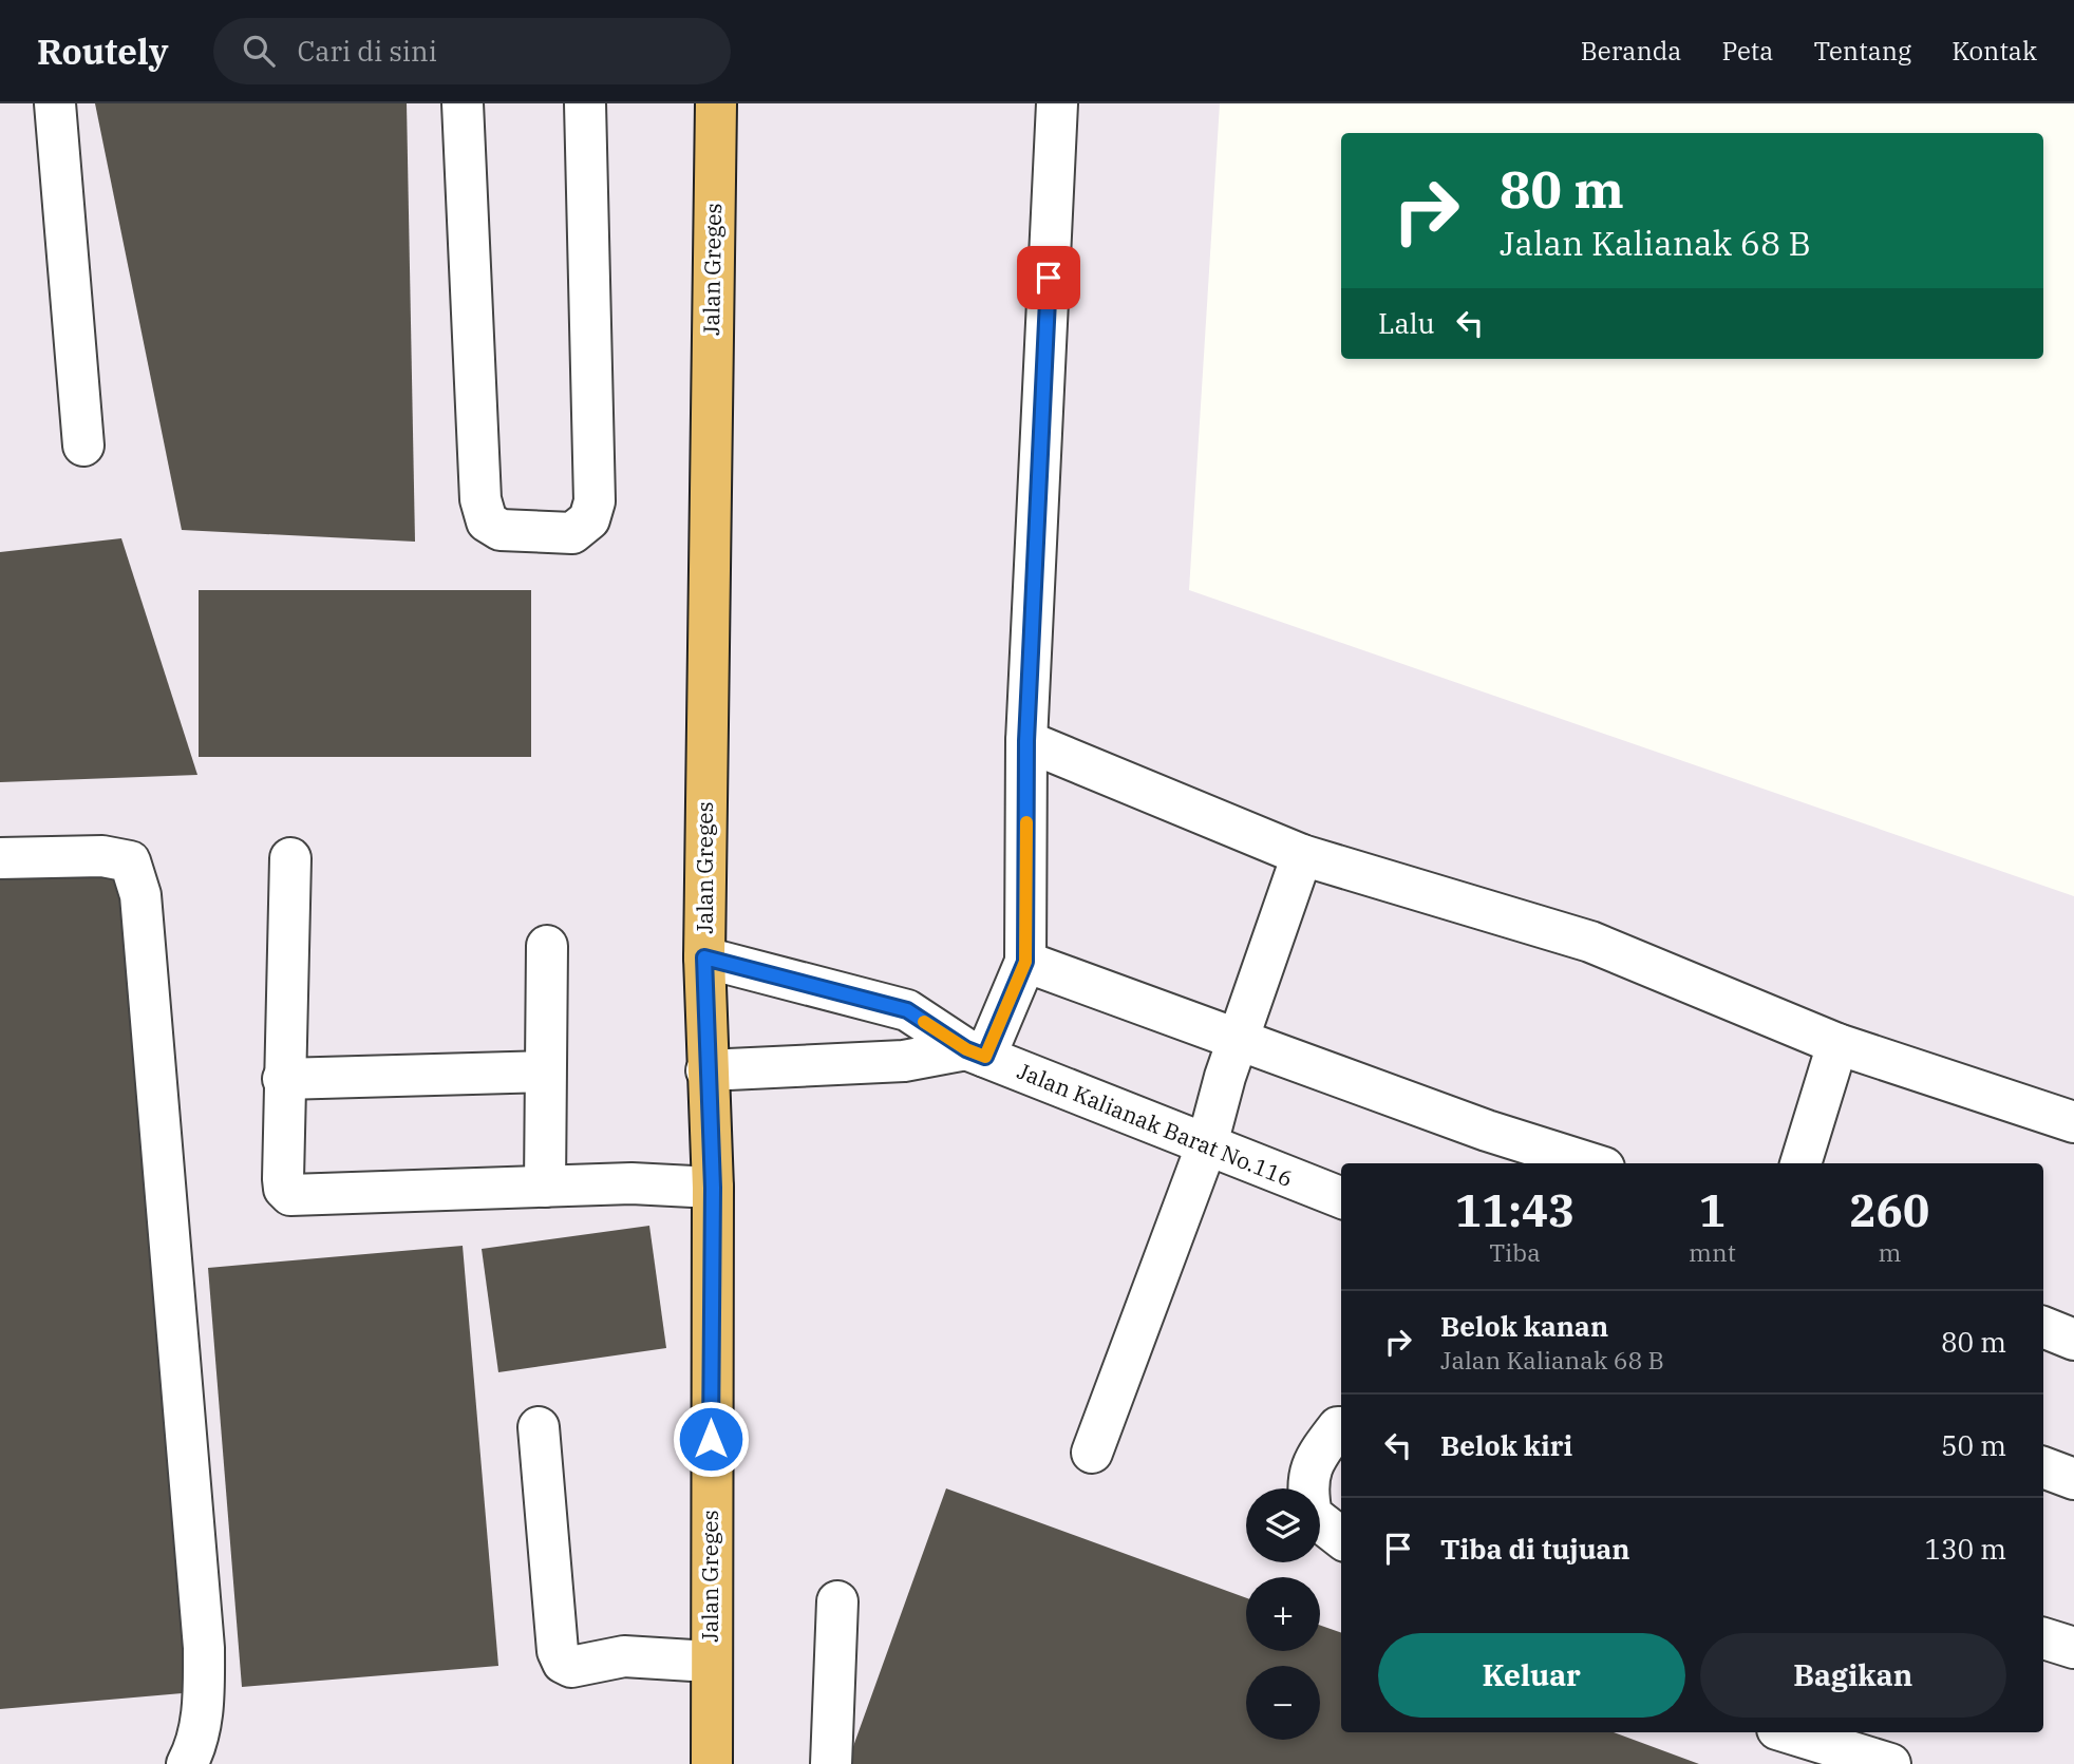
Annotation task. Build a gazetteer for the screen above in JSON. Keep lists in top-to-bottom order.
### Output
{
  "streets": {
    "highway": ["Jalan Greges"],
    "lane": ["Jalan Kalianak Barat No.116"]
  },
  "crossings": [
    ["Jalan Greges", "Jalan Kalianak Barat No.116"]
  ],
  "page": {
    "header": "Routely",
    "search": "Cari di sini",
    "nav": [
      "Beranda",
      "Peta",
      "Tentang",
      "Kontak"
    ],
    "turn": ["80 m", "Jalan Kalianak 68 B"],
    "then": "Lalu",
    "eta": [
      "11:43",
      "Tiba",
      "1",
      "mnt",
      "260",
      "m"
    ],
    "list": [
      {
        "name": "Belok kanan",
        "note": "Jalan Kalianak 68 B",
        "value": "80 m"
      },
      {
        "name": "Belok kiri",
        "value": "50 m"
      },
      {
        "name": "Tiba di tujuan",
        "value": "130 m"
      }
    ],
    "map_buttons": ["+", "−"],
    "buttons": ["Keluar", "Bagikan"]
  }
}
